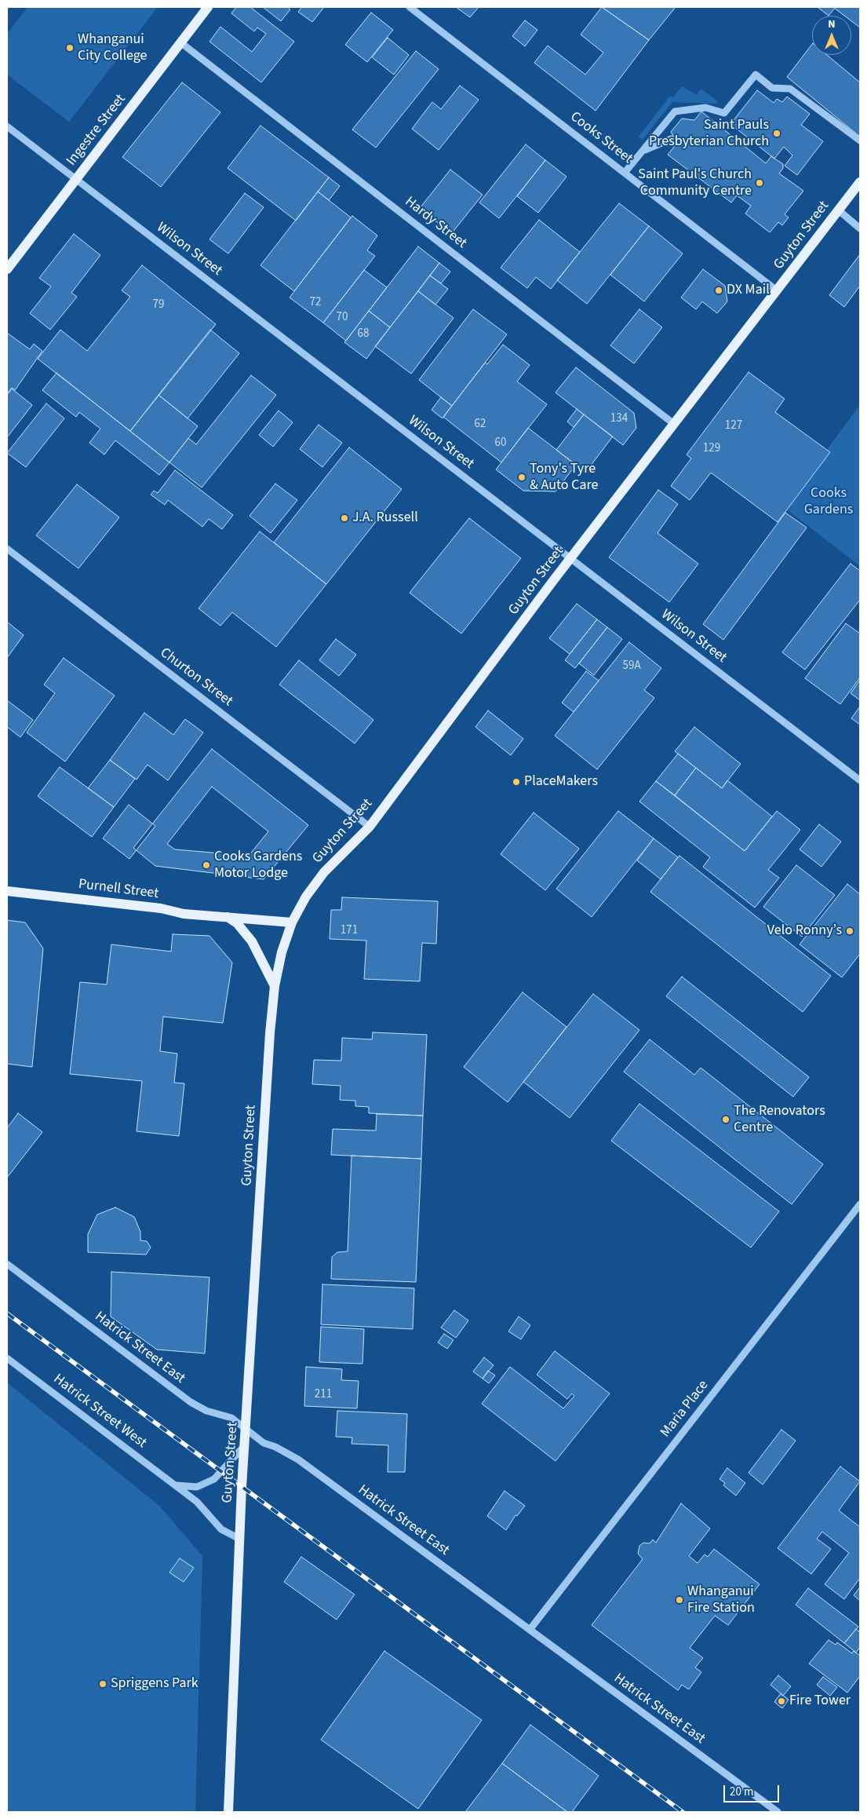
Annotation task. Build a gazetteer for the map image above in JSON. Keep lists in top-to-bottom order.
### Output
{
  "streets": {
    "main road": ["Ingestre Street", "Guyton Street", "Purnell Street"],
    "street": [
      "Cooks Street",
      "Hardy Street",
      "Wilson Street",
      "Churton Street",
      "Hatrick Street East",
      "Maria Place",
      "Hatrick Street West"
    ]
  },
  "crossings": [
    ["Ingestre Street", "Hardy Street"],
    ["Ingestre Street", "Wilson Street"],
    ["Cooks Street", "Guyton Street"],
    ["Hardy Street", "Guyton Street"],
    ["Guyton Street", "Wilson Street"],
    ["Guyton Street", "Churton Street"],
    ["Guyton Street", "Purnell Street"],
    ["Guyton Street", "Hatrick Street East"],
    ["Guyton Street", "Hatrick Street West"],
    ["Hatrick Street East", "Maria Place"]
  ],
  "parks": ["Cooks Gardens"],
  "places": [
    "Whanganui City College",
    "Saint Pauls Presbyterian Church",
    "Saint Paul's Church Community Centre",
    "DX Mail",
    "Tony's Tyre & Auto Care",
    "J.A. Russell",
    "PlaceMakers",
    "Cooks Gardens Motor Lodge",
    "Velo Ronny’s",
    "The Renovators Centre",
    "Whanganui Fire Station",
    "Spriggens Park",
    "Fire Tower"
  ],
  "house_numbers": [
    "72",
    "79",
    "70",
    "68",
    "134",
    "62",
    "127",
    "60",
    "129",
    "59A",
    "171",
    "211"
  ],
  "scale_bar": "20 m",
  "north": "top"
}
